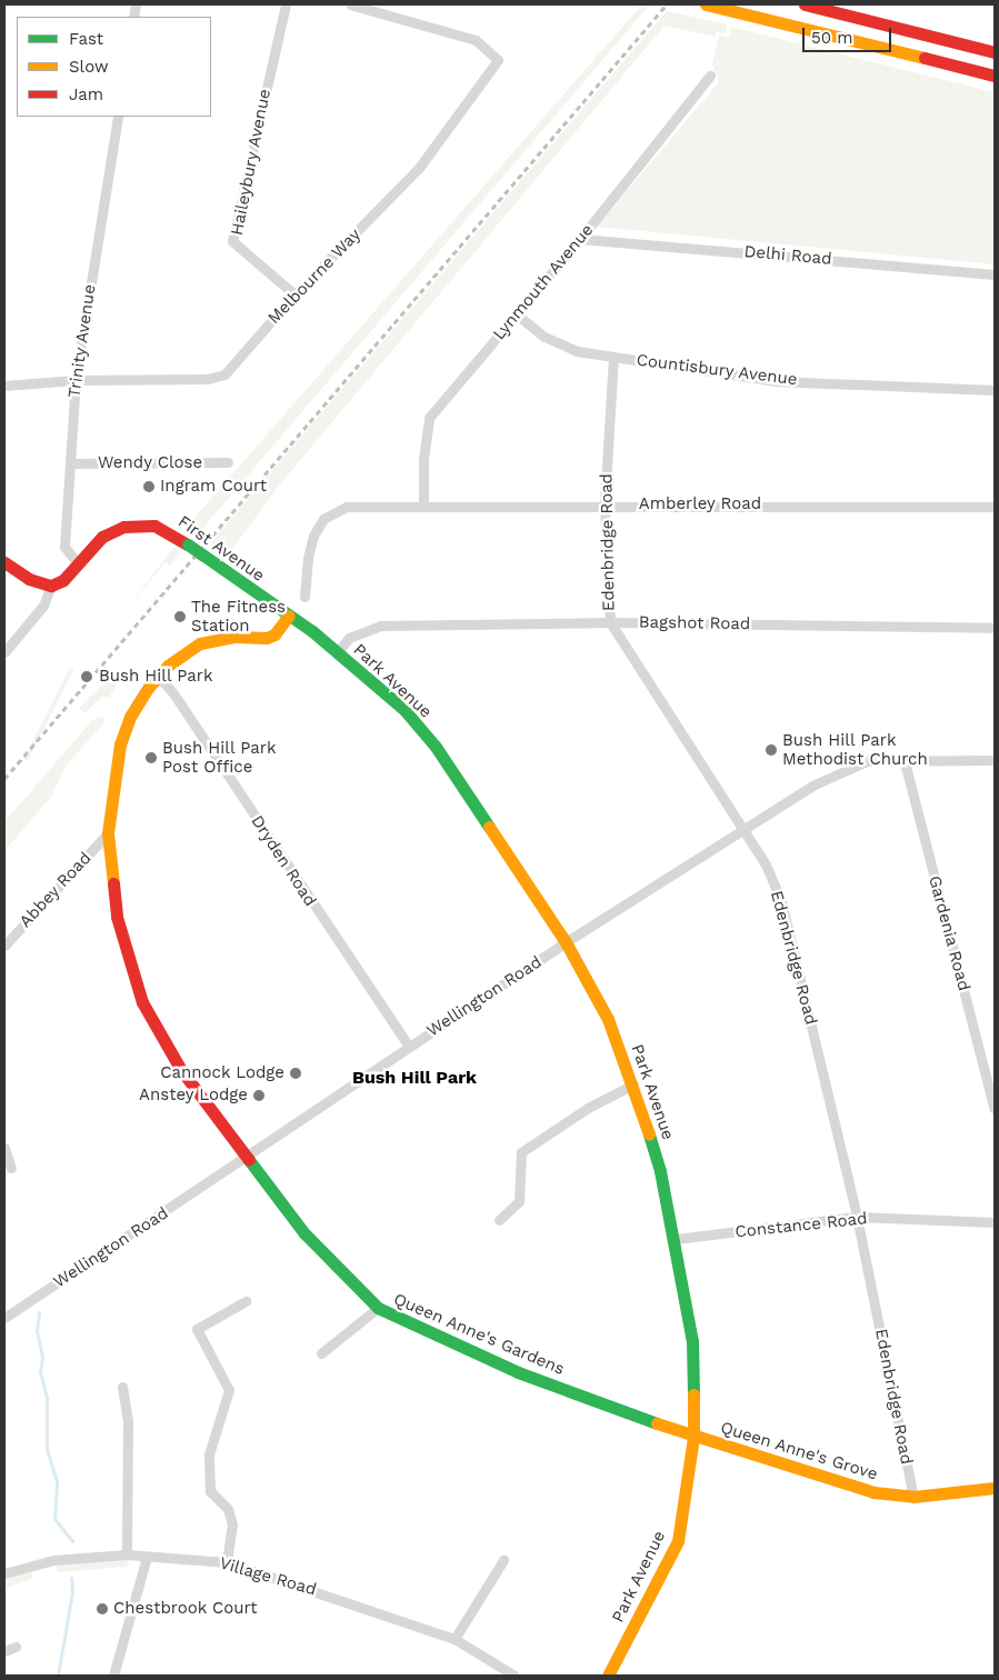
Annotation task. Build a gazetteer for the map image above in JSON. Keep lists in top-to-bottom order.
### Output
{
  "streets": {
    "main road": [
      "First Avenue",
      "Park Avenue",
      "Queen Anne's Gardens",
      "Queen Anne's Grove"
    ],
    "street": [
      "Haileybury Avenue",
      "Delhi Road",
      "Melbourne Way",
      "Lynmouth Avenue",
      "Trinity Avenue",
      "Countisbury Avenue",
      "Wendy Close",
      "Amberley Road",
      "Edenbridge Road",
      "Bagshot Road",
      "Dryden Road",
      "Abbey Road",
      "Gardenia Road",
      "Wellington Road",
      "Constance Road",
      "Village Road"
    ]
  },
  "crossings": [
    ["Haileybury Avenue", "Melbourne Way"],
    ["Delhi Road", "Lynmouth Avenue"],
    ["Melbourne Way", "Trinity Avenue"],
    ["Lynmouth Avenue", "Countisbury Avenue"],
    ["Lynmouth Avenue", "Amberley Road"],
    ["Trinity Avenue", "Wendy Close"],
    ["Trinity Avenue", "First Avenue"],
    ["Countisbury Avenue", "Edenbridge Road"],
    ["Amberley Road", "Edenbridge Road"],
    ["Edenbridge Road", "Bagshot Road"],
    ["Edenbridge Road", "Wellington Road"],
    ["Edenbridge Road", "Constance Road"],
    ["Edenbridge Road", "Queen Anne's Grove"],
    ["First Avenue", "Park Avenue"],
    ["First Avenue", "Queen Anne's Gardens"],
    ["Bagshot Road", "Park Avenue"],
    ["Park Avenue", "Wellington Road"],
    ["Park Avenue", "Constance Road"],
    ["Park Avenue", "Queen Anne's Gardens"],
    ["Park Avenue", "Queen Anne's Grove"],
    ["Dryden Road", "Wellington Road"],
    ["Dryden Road", "Queen Anne's Gardens"],
    ["Abbey Road", "Queen Anne's Gardens"],
    ["Gardenia Road", "Wellington Road"],
    ["Wellington Road", "Queen Anne's Gardens"],
    ["Queen Anne's Gardens", "Queen Anne's Grove"]
  ],
  "districts": ["Bush Hill Park"],
  "places": [
    "Ingram Court",
    "The Fitness Station",
    "Bush Hill Park",
    "Bush Hill Park Methodist Church",
    "Bush Hill Park Post Office",
    "Cannock Lodge",
    "Anstey Lodge",
    "Chestbrook Court"
  ],
  "legend": ["Fast", "Slow", "Jam"],
  "scale_bar": "50 m"
}
